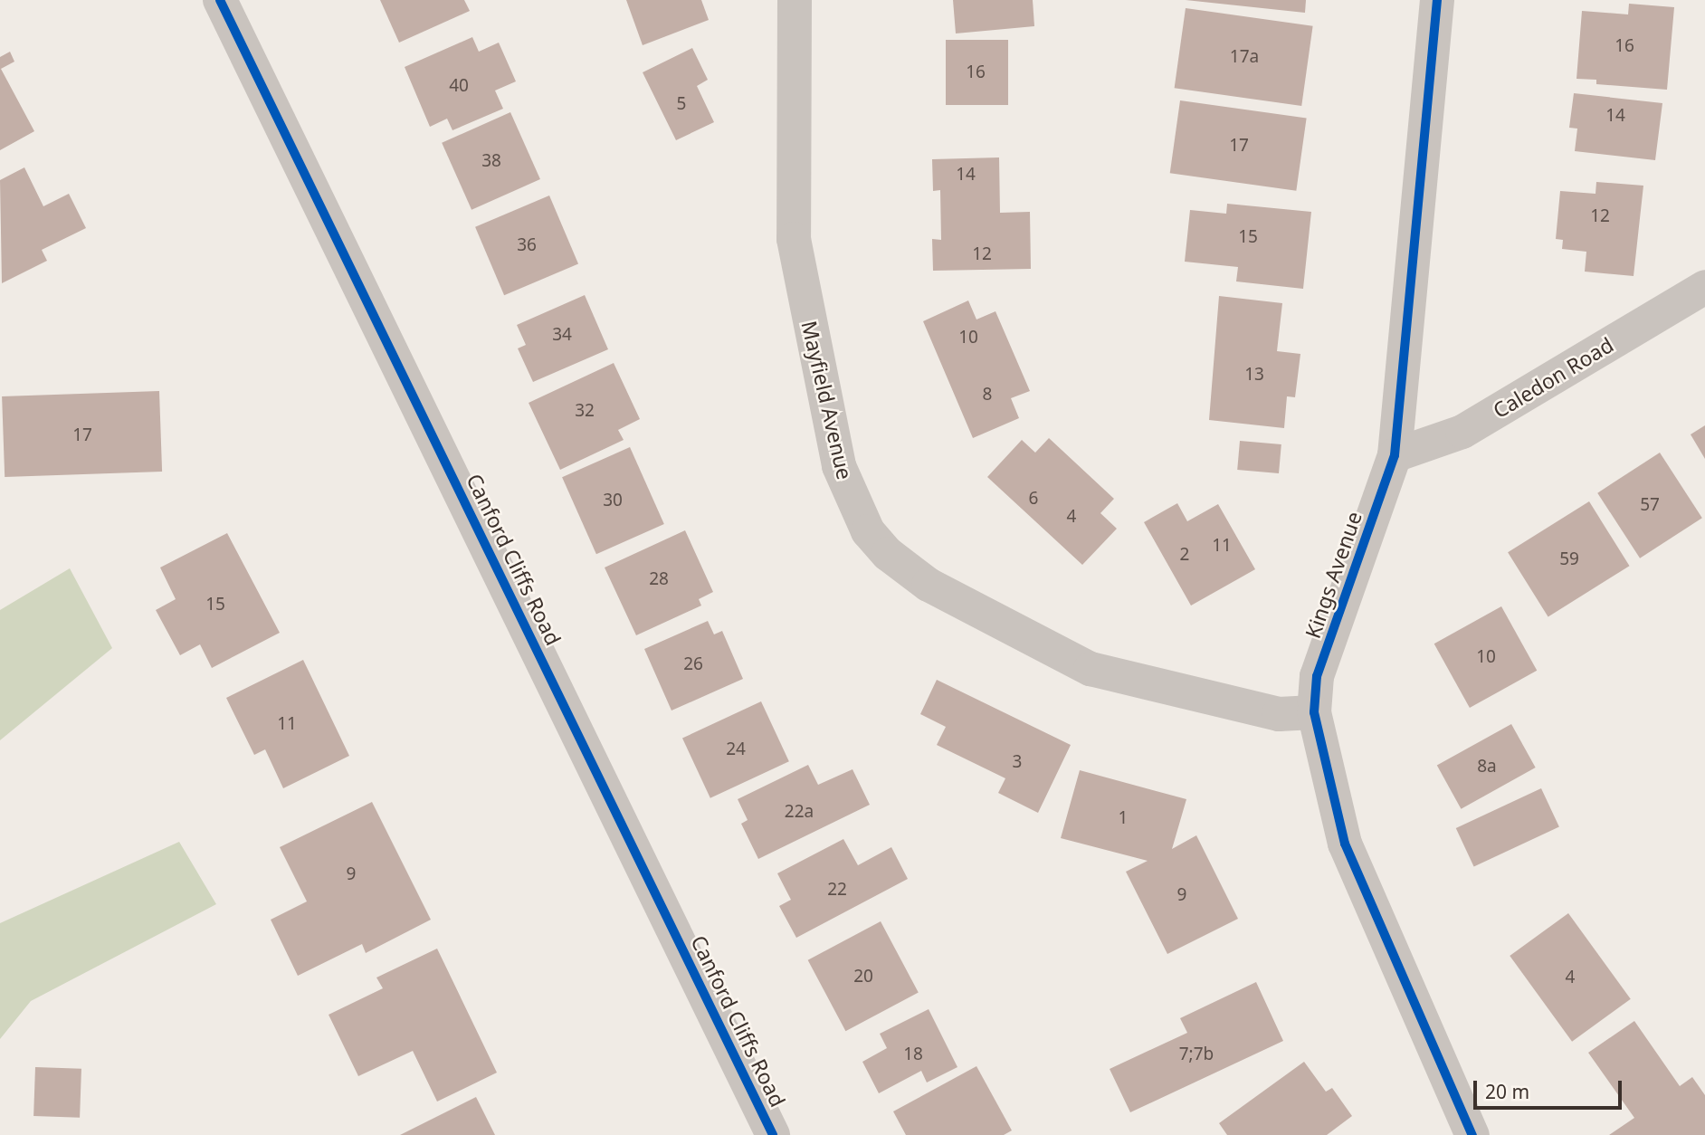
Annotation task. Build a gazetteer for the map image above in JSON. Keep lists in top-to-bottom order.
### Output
{
  "streets": {
    "street": [
      "Caledon Road",
      "Mayfield Avenue",
      "Canford Cliffs Road",
      "Kings Avenue"
    ]
  },
  "crossings": [
    ["Caledon Road", "Kings Avenue"],
    ["Mayfield Avenue", "Kings Avenue"]
  ],
  "house_numbers": [
    "16",
    "17a",
    "16",
    "40",
    "5",
    "14",
    "17",
    "38",
    "14",
    "12",
    "15",
    "36",
    "12",
    "34",
    "10",
    "13",
    "8",
    "32",
    "17",
    "6",
    "30",
    "57",
    "4",
    "11",
    "2",
    "59",
    "28",
    "15",
    "10",
    "26",
    "11",
    "24",
    "3",
    "8a",
    "22a",
    "1",
    "9",
    "22",
    "9",
    "20",
    "4",
    "18",
    "7;7b"
  ],
  "scale_bar": "20 m"
}
